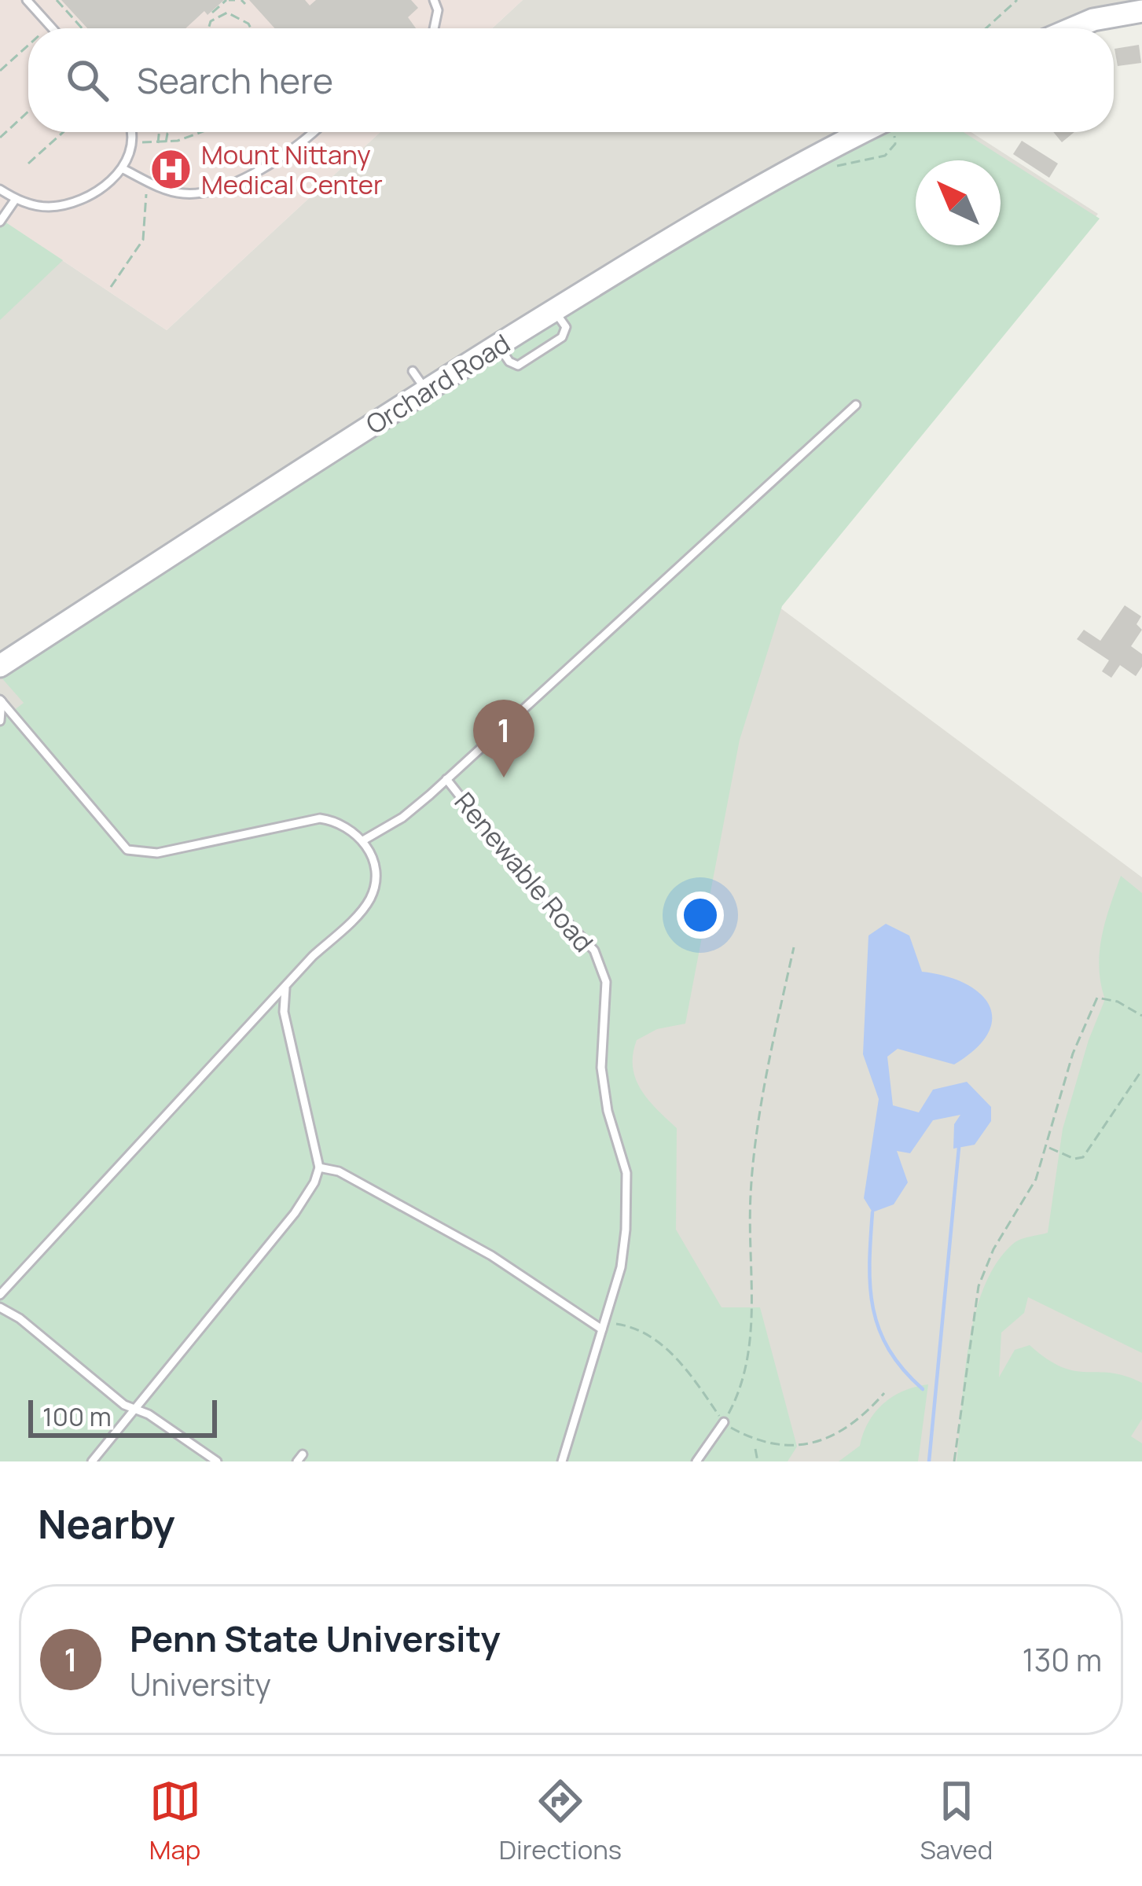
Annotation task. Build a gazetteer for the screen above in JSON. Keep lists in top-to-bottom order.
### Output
{
  "streets": {
    "street": ["Orchard Road"],
    "lane": ["Renewable Road"]
  },
  "places": {
    "hospital": ["Mount Nittany Medical Center"]
  },
  "scale_bar": "100 m",
  "north": "top left",
  "page": {
    "search": "Search here",
    "pins": "1",
    "scale": "100 m",
    "heading": "Nearby",
    "list": [
      {
        "mark": "1",
        "name": "Penn State University",
        "note": "University",
        "value": "130 m"
      }
    ],
    "nav": ["Map", "Directions", "Saved"]
  }
}
